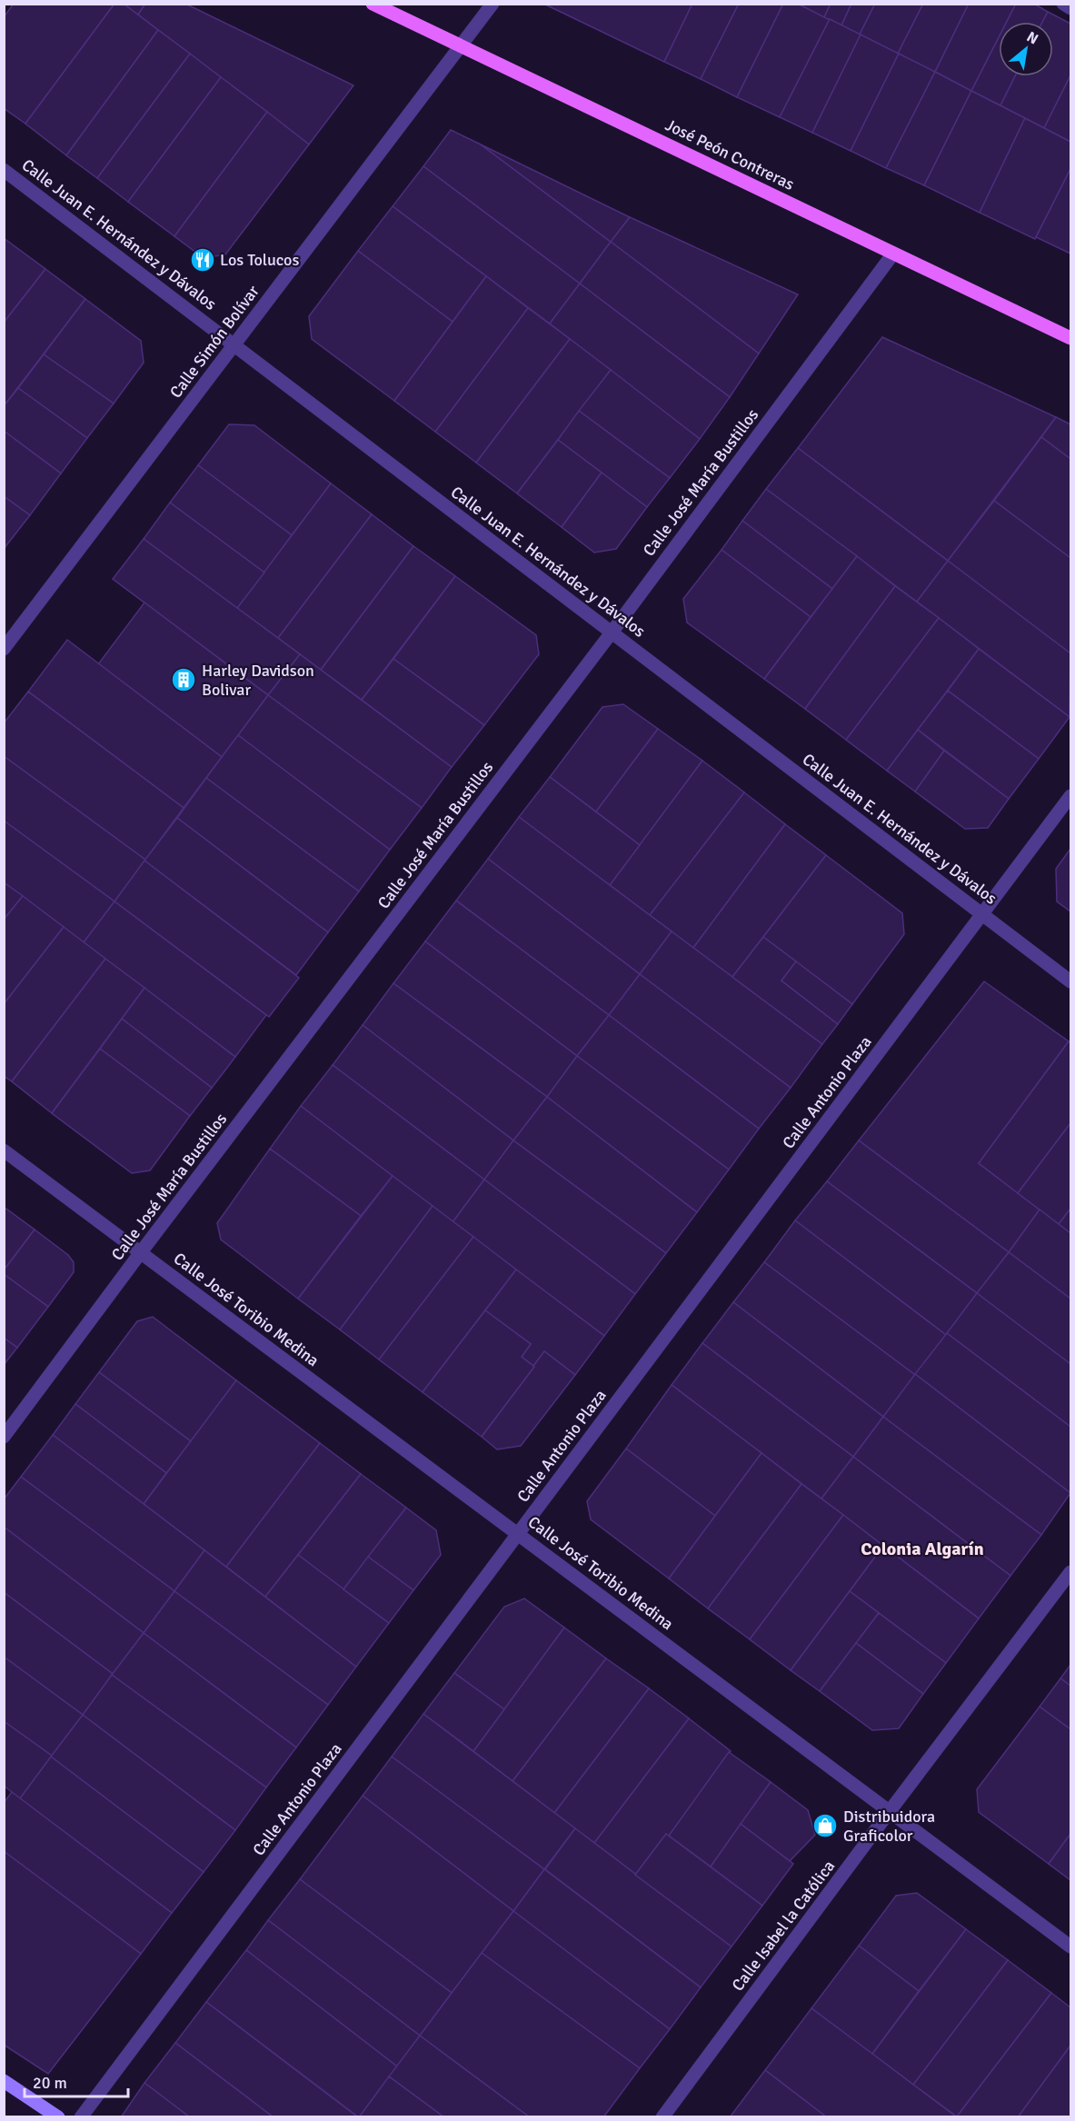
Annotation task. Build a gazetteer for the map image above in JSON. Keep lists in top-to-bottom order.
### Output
{
  "streets": {
    "main road": ["José Peón Contreras"],
    "street": [
      "Calle Juan E. Hernández y Dávalos",
      "Calle Simón Bolívar",
      "Calle José María Bustillos",
      "Calle Antonio Plaza",
      "Calle José Toribio Medina",
      "Calle Isabel la Católica"
    ]
  },
  "crossings": [
    ["José Peón Contreras", "Calle Simón Bolívar"],
    ["José Peón Contreras", "Calle José María Bustillos"],
    ["Calle Juan E. Hernández y Dávalos", "Calle Simón Bolívar"],
    ["Calle Juan E. Hernández y Dávalos", "Calle José María Bustillos"],
    ["Calle Juan E. Hernández y Dávalos", "Calle Antonio Plaza"],
    ["Calle José María Bustillos", "Calle José Toribio Medina"],
    ["Calle Antonio Plaza", "Calle José Toribio Medina"],
    ["Calle José Toribio Medina", "Calle Isabel la Católica"]
  ],
  "districts": ["Colonia Algarín"],
  "places": {
    "restaurant": ["Los Tolucos"],
    "building": ["Harley Davidson Bolivar"],
    "shop": ["Distribuidora Graficolor"]
  },
  "scale_bar": "20 m",
  "north": "top right"
}
